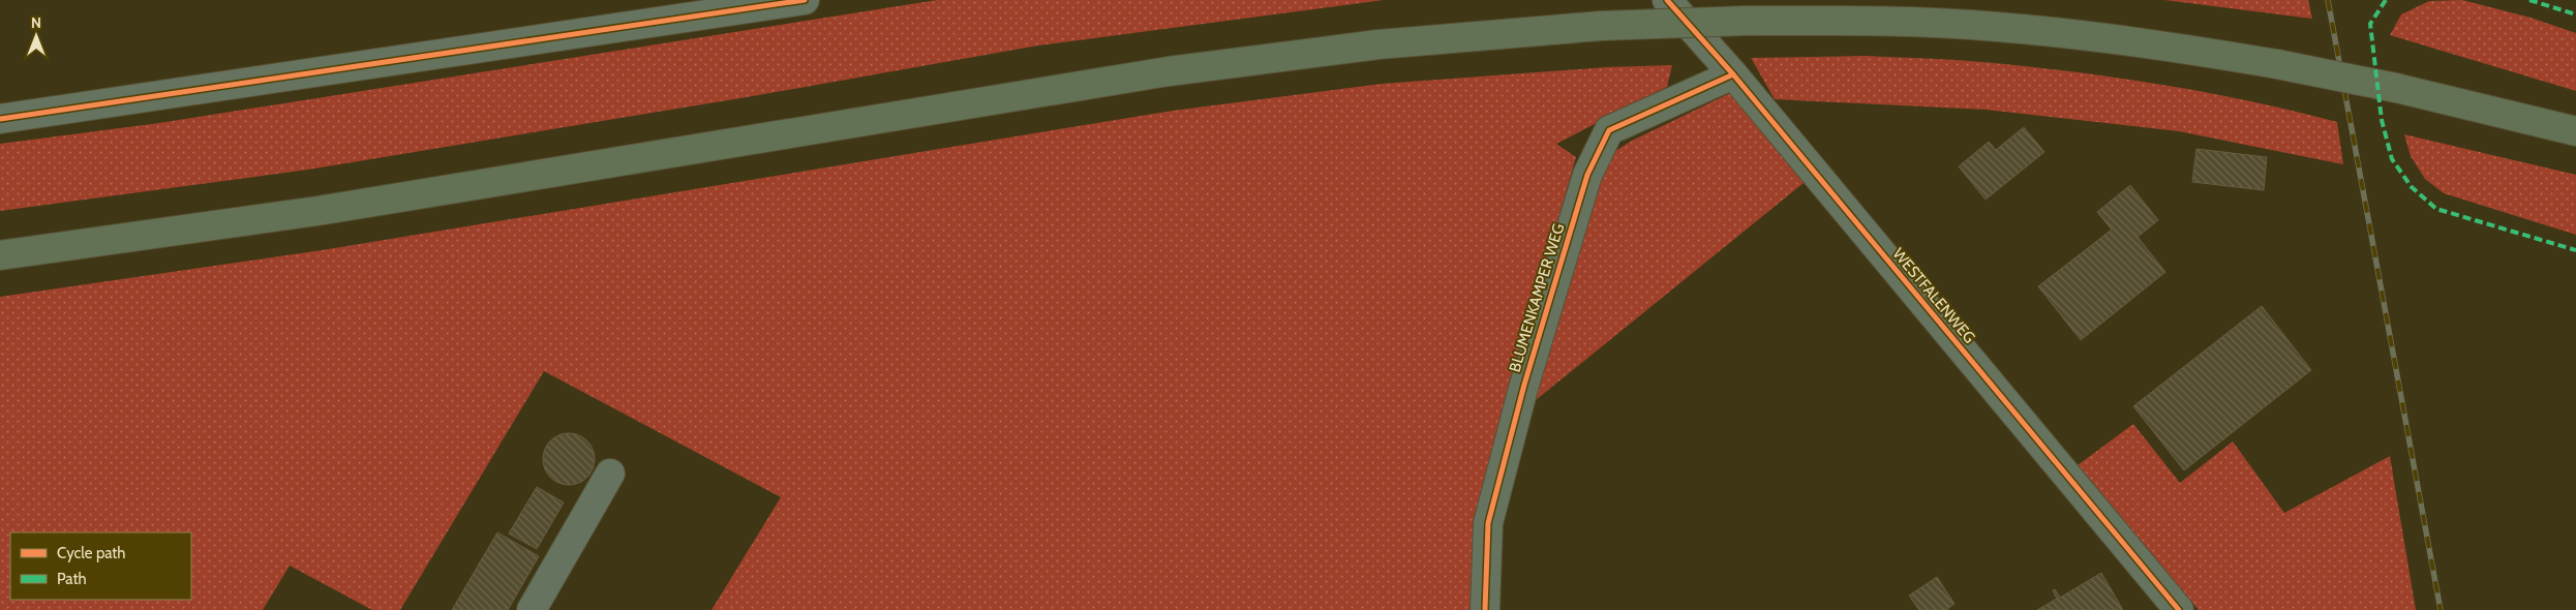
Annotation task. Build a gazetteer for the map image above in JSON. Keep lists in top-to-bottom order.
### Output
{
  "streets": {
    "street": ["WESTFALENWEG", "BLUMENKAMPER WEG"]
  },
  "crossings": [
    ["WESTFALENWEG", "BLUMENKAMPER WEG"]
  ],
  "legend": ["Cycle path", "Path"],
  "north": "top"
}
